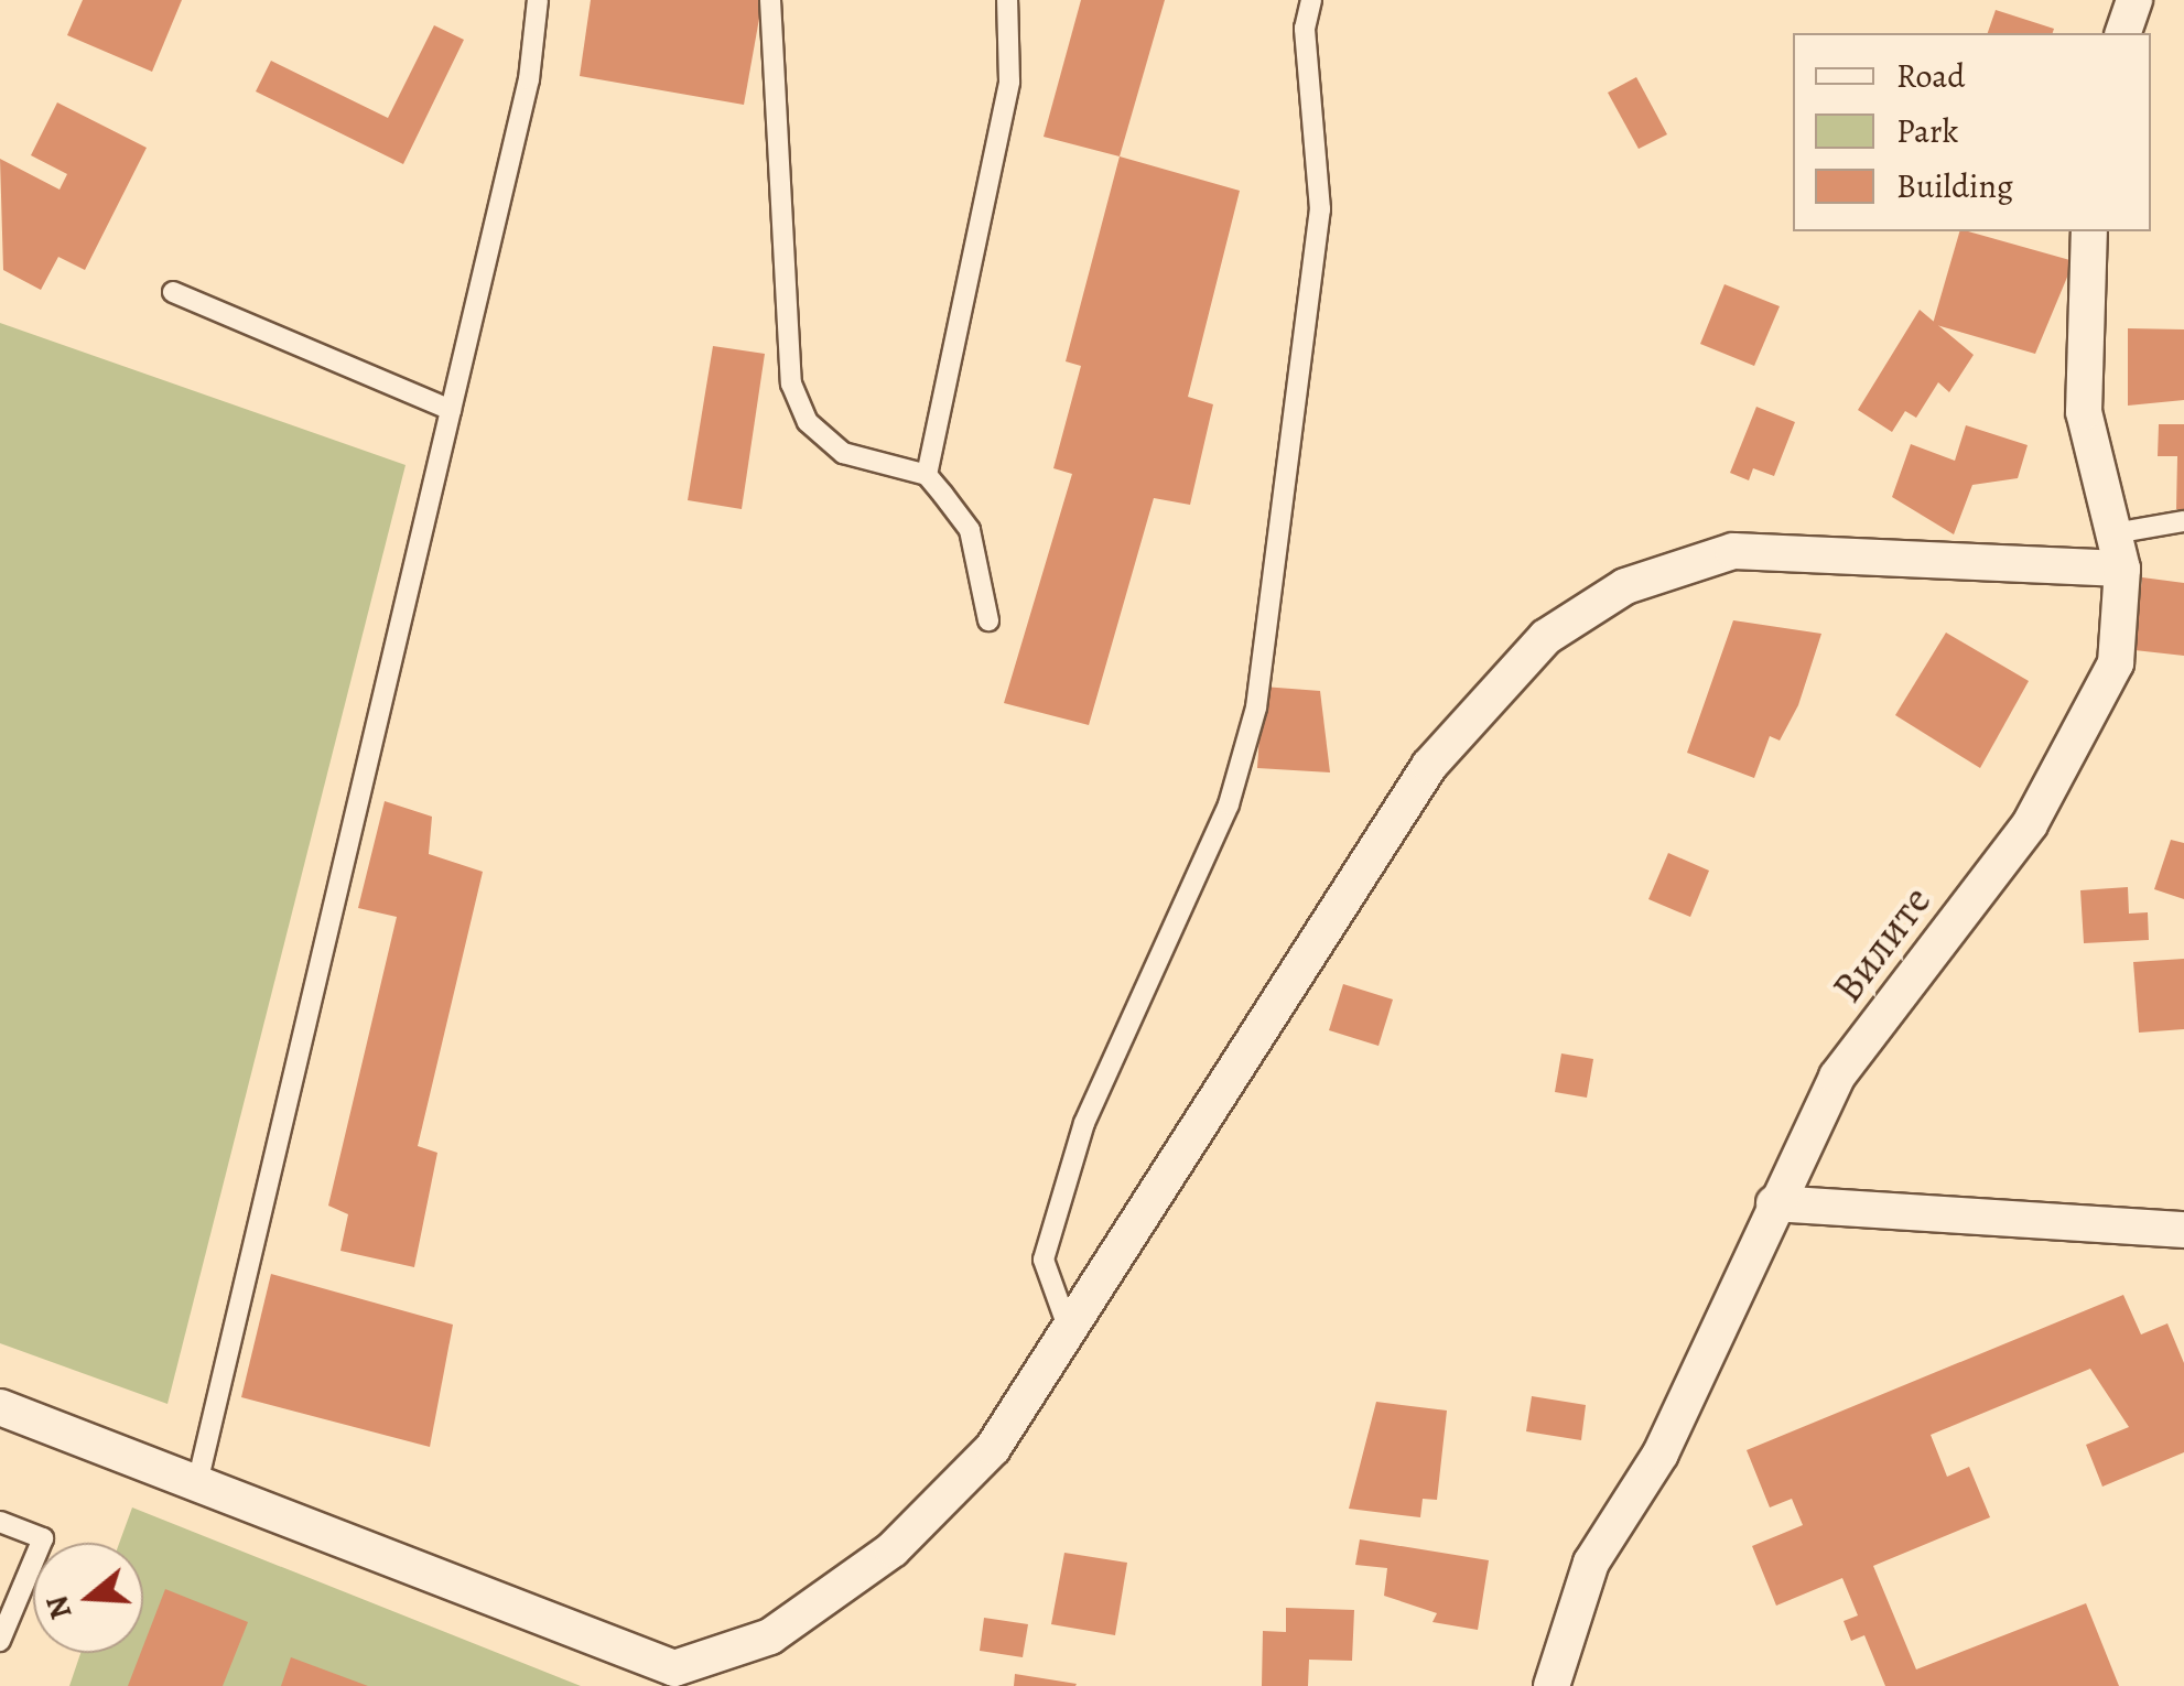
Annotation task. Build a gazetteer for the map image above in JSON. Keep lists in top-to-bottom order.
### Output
{
  "streets": {
    "street": ["Вилите"]
  },
  "legend": ["Road", "Park", "Building"],
  "north": "left"
}
